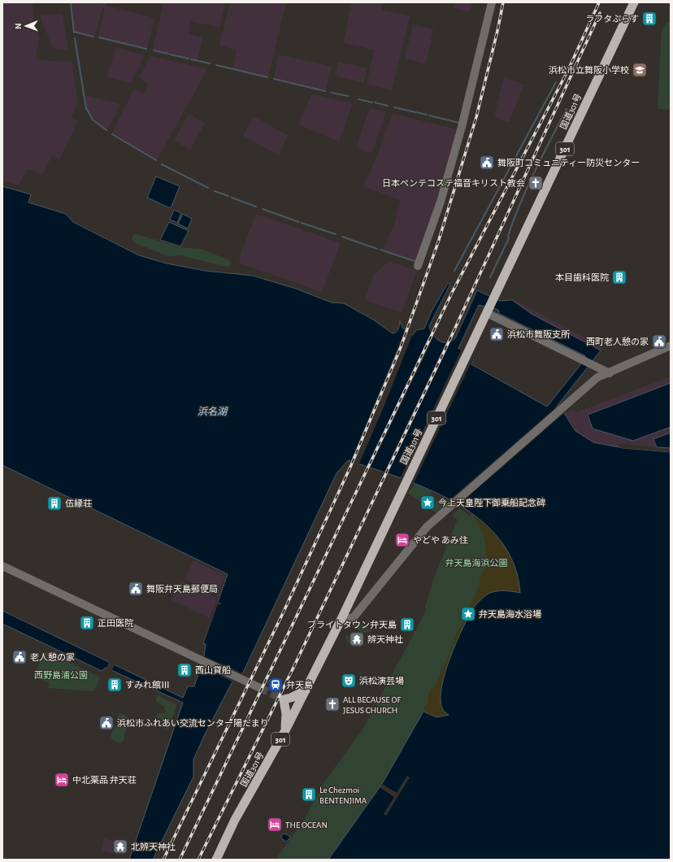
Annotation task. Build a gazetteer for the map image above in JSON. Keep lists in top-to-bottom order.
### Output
{
  "streets": {
    "highway": ["国道301号", "301"]
  },
  "water": ["浜名湖"],
  "parks": ["弁天島海浜公園", "西野島浦公園"],
  "places": {
    "building": [
      "ラフタぷらす",
      "本目歯科医院",
      "伍縁荘",
      "正田医院",
      "ブライトタウン弁天島",
      "西山貸船",
      "すみれ館Ⅲ",
      "Le Chezmoi BENTENJIMA"
    ],
    "school or university": ["浜松市立舞阪小学校"],
    "public building": [
      "舞阪町コミュニティー防災センター",
      "浜松市舞阪支所",
      "西町老人憩の家",
      "舞阪弁天島郵便局",
      "老人憩の家",
      "浜松市ふれあい交流センター陽だまり"
    ],
    "church": ["日本ペンテコステ福音キリスト教会", "ALL BECAUSE OF JESUS CHURCH"],
    "place": ["今上天皇陛下御乗船記念碑", "弁天島海水浴場"],
    "hotel": ["やどや あみ住", "中北薬品 弁天荘", "THE OCEAN"],
    "temple": ["辨天神社", "北辨天神社"],
    "theatre": ["浜松演芸場"],
    "station": ["弁天島"]
  },
  "north": "left"
}
